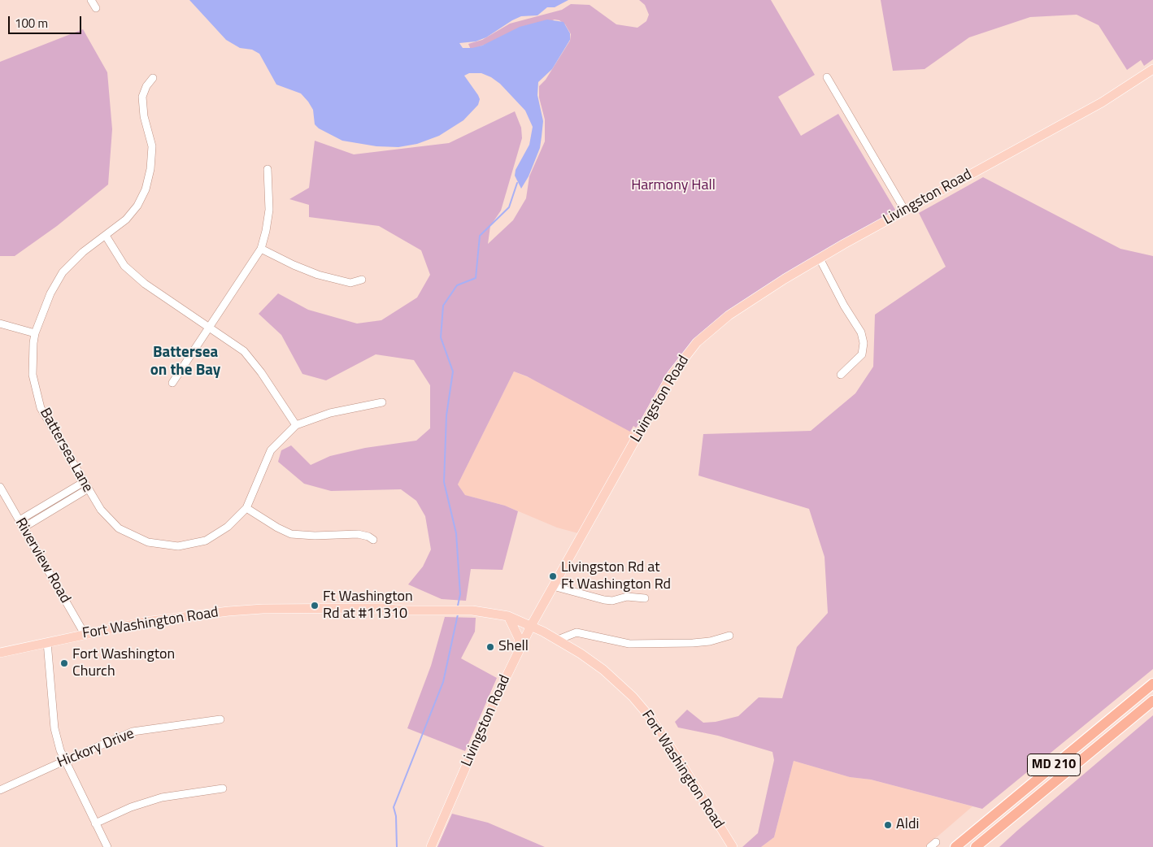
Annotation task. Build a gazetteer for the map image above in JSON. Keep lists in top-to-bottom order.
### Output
{
  "streets": {
    "highway": ["MD 210"],
    "main road": ["Livingston Road", "Fort Washington Road"],
    "street": ["Battersea Lane", "Riverview Road", "Hickory Drive"]
  },
  "crossings": [
    ["Livingston Road", "Fort Washington Road"],
    ["Riverview Road", "Fort Washington Road"]
  ],
  "districts": ["Battersea on the Bay"],
  "parks": ["Harmony Hall"],
  "places": [
    "Livingston Rd at Ft Washington Rd",
    "Ft Washington Rd at #11310",
    "Shell",
    "Fort Washington Church",
    "Aldi"
  ],
  "scale_bar": "100 m"
}
